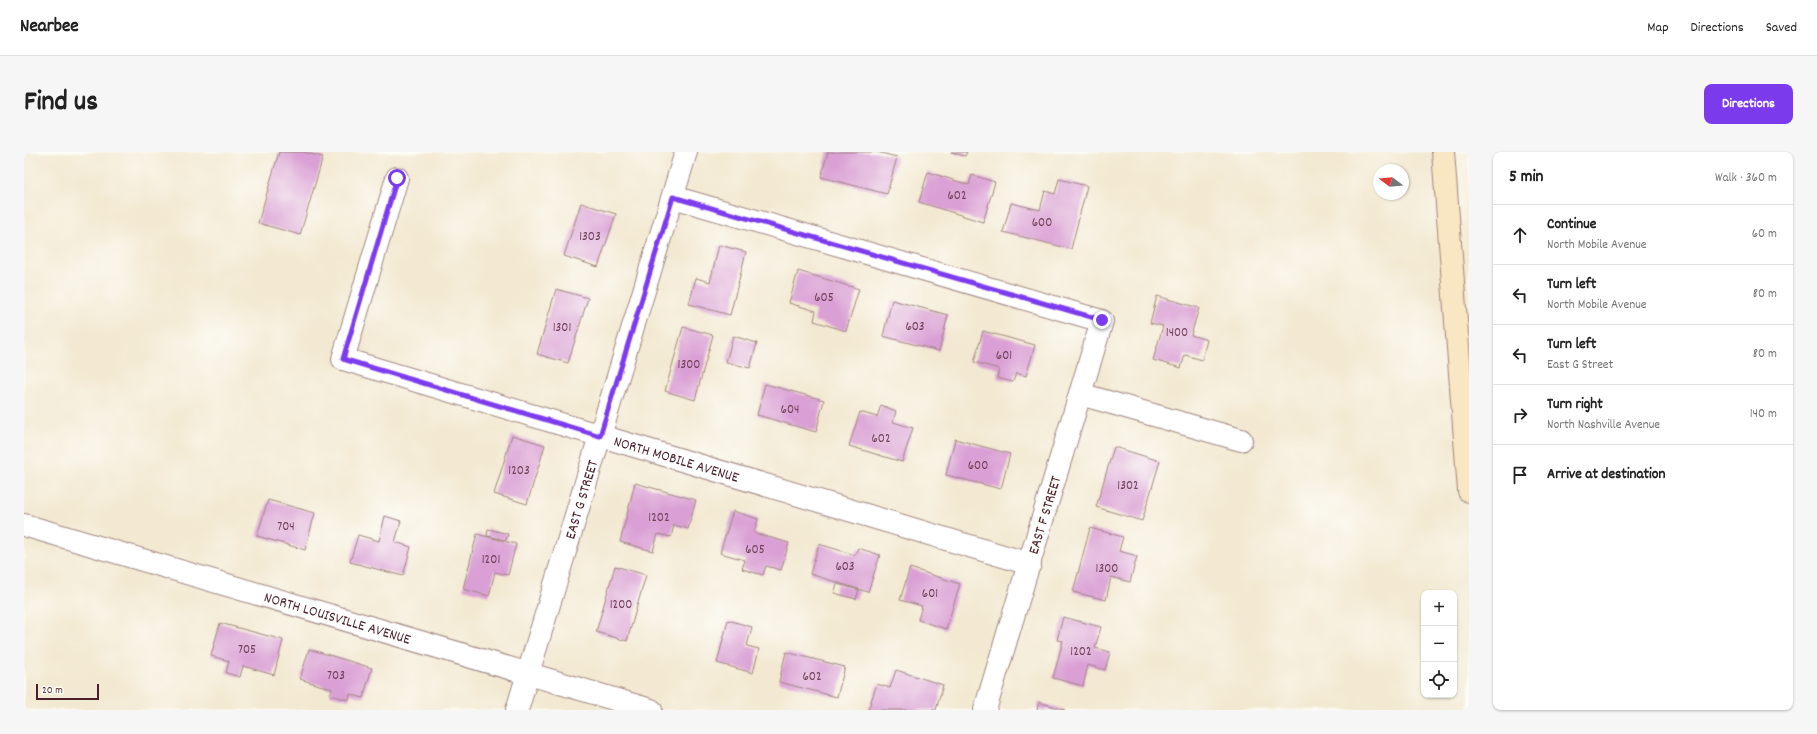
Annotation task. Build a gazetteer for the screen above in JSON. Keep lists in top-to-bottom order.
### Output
{
  "streets": {
    "street": [
      "NORTH MOBILE AVENUE",
      "EAST G STREET",
      "EAST F STREET",
      "NORTH LOUISVILLE AVENUE"
    ]
  },
  "crossings": [
    ["NORTH MOBILE AVENUE", "EAST G STREET"],
    ["NORTH MOBILE AVENUE", "EAST F STREET"],
    ["EAST G STREET", "EAST F STREET"],
    ["EAST G STREET", "NORTH LOUISVILLE AVENUE"]
  ],
  "house_numbers": [
    "602",
    "600",
    "1303",
    "605",
    "603",
    "1301",
    "1400",
    "601",
    "1300",
    "604",
    "602",
    "600",
    "1203",
    "1302",
    "1202",
    "704",
    "605",
    "1201",
    "603",
    "1300",
    "601",
    "1200",
    "705",
    "1202",
    "703",
    "602"
  ],
  "scale_bar": "20 m",
  "north": "left",
  "page": {
    "header": "Nearbee",
    "nav": ["Map", "Directions", "Saved"],
    "title": "Find us",
    "buttons": "Directions",
    "heading": ["5 min", "Walk · 360 m"],
    "list": [
      ["Continue", "North Mobile Avenue", "60 m"],
      ["Turn left", "North Mobile Avenue", "80 m"],
      ["Turn left", "East G Street", "80 m"],
      ["Turn right", "North Nashville Avenue", "140 m"],
      "Arrive at destination"
    ],
    "map_buttons": ["+", "−"],
    "scale": "20 m"
  }
}
